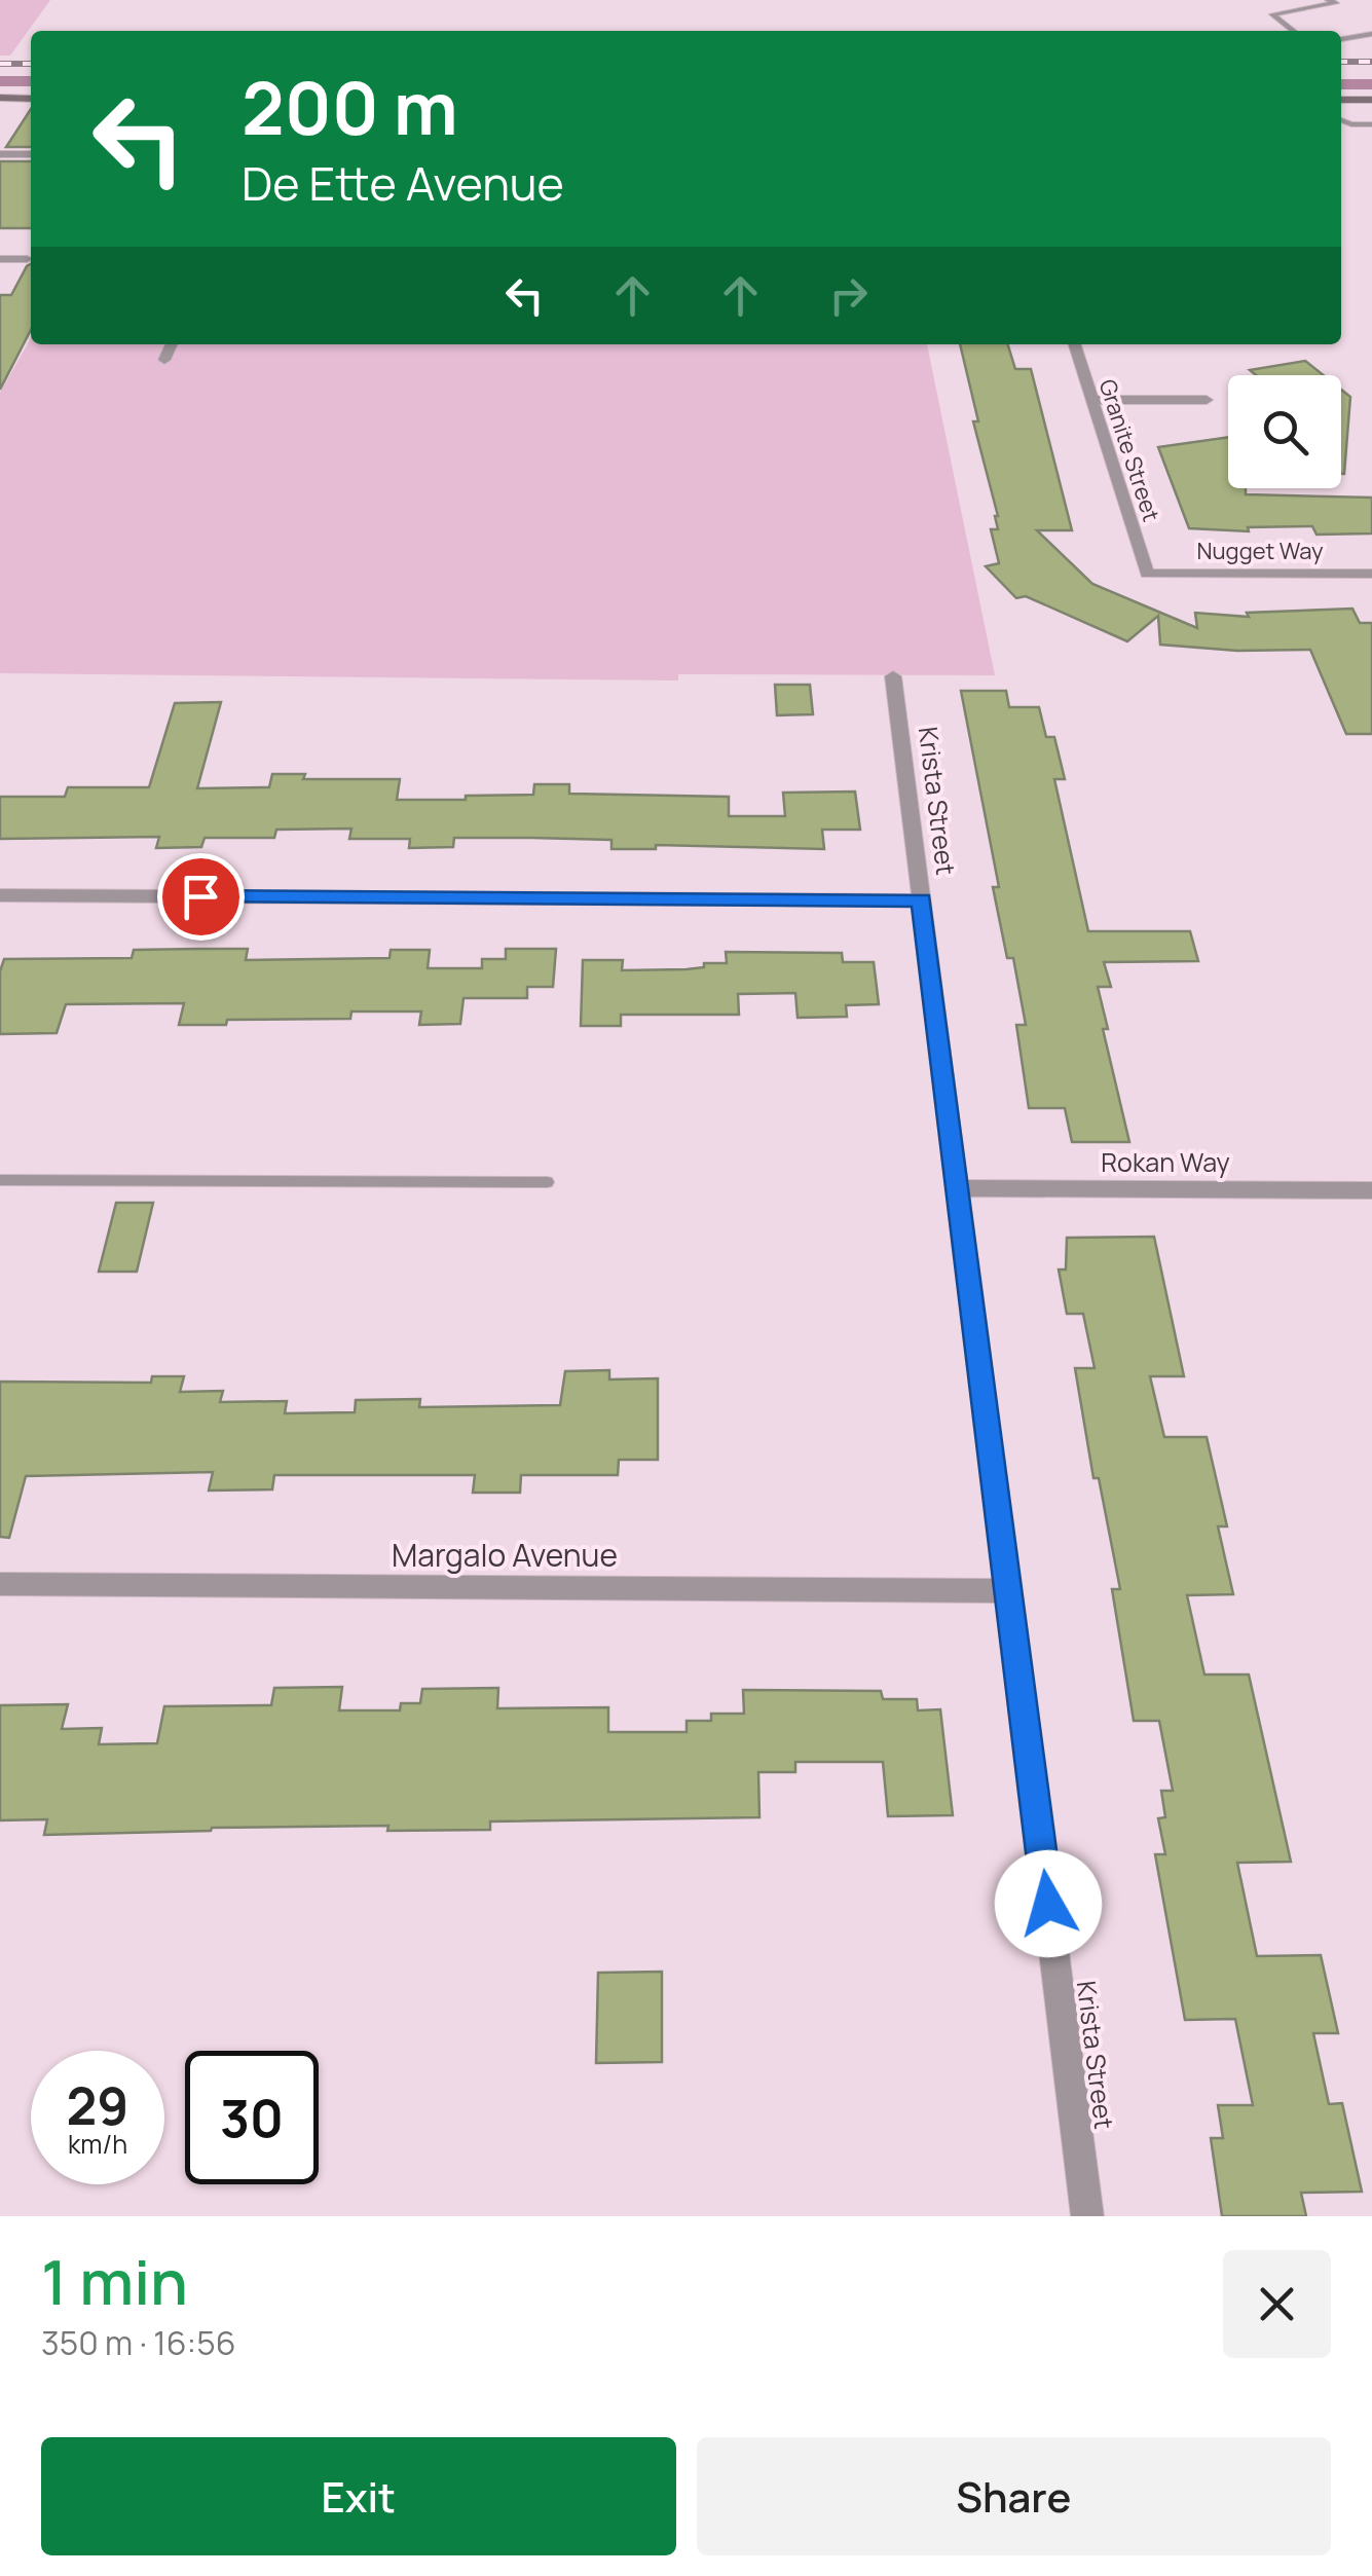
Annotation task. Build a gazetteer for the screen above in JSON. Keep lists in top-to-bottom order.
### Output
{
  "streets": {
    "street": [
      "Granite Street",
      "Nugget Way",
      "Krista Street",
      "Rokan Way",
      "Margalo Avenue"
    ]
  },
  "crossings": [
    ["Granite Street", "Nugget Way"],
    ["Krista Street", "Rokan Way"],
    ["Krista Street", "Margalo Avenue"]
  ],
  "page": {
    "turn": ["200 m", "De Ette Avenue"],
    "speed": "29 km/h",
    "limit": "30",
    "heading": ["1 min", "350 m · 16:56"],
    "buttons": ["Exit", "Share"]
  }
}
